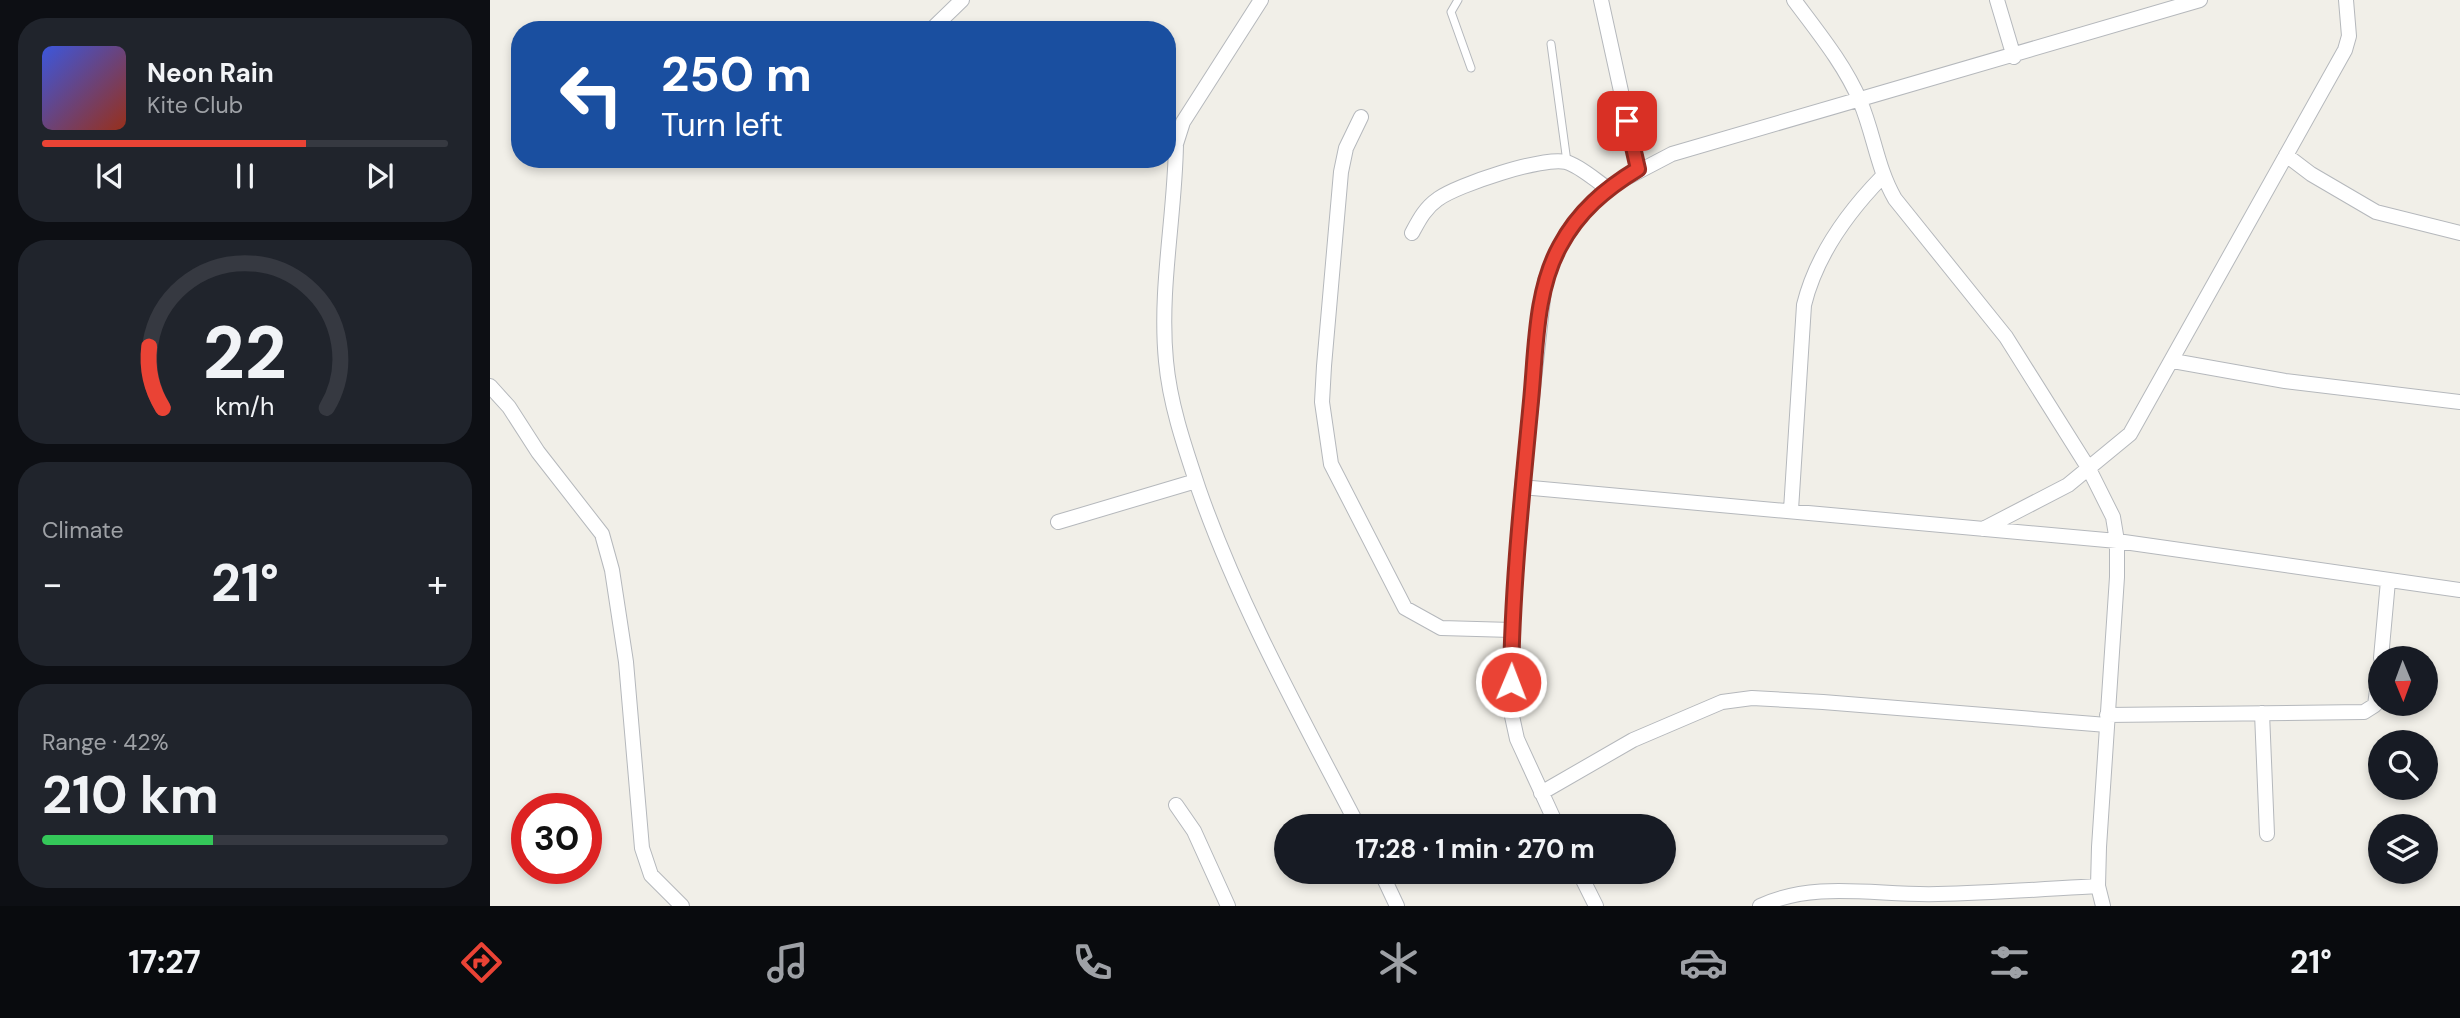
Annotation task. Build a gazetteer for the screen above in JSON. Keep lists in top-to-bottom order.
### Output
{
  "north": "bottom",
  "page": {
    "turn": ["250 m", "Turn left"],
    "song": ["Neon Rain", "Kite Club"],
    "tile": [
      "Climate",
      ["Range · 42%", "210 km"]
    ],
    "heat": ["−", "21°", "+"],
    "limit": "30",
    "trip": "17:28 · 1 min · 270 m",
    "tabs": ["17:27", "21°"],
    "gauge": ["22", "km/h"]
  }
}
